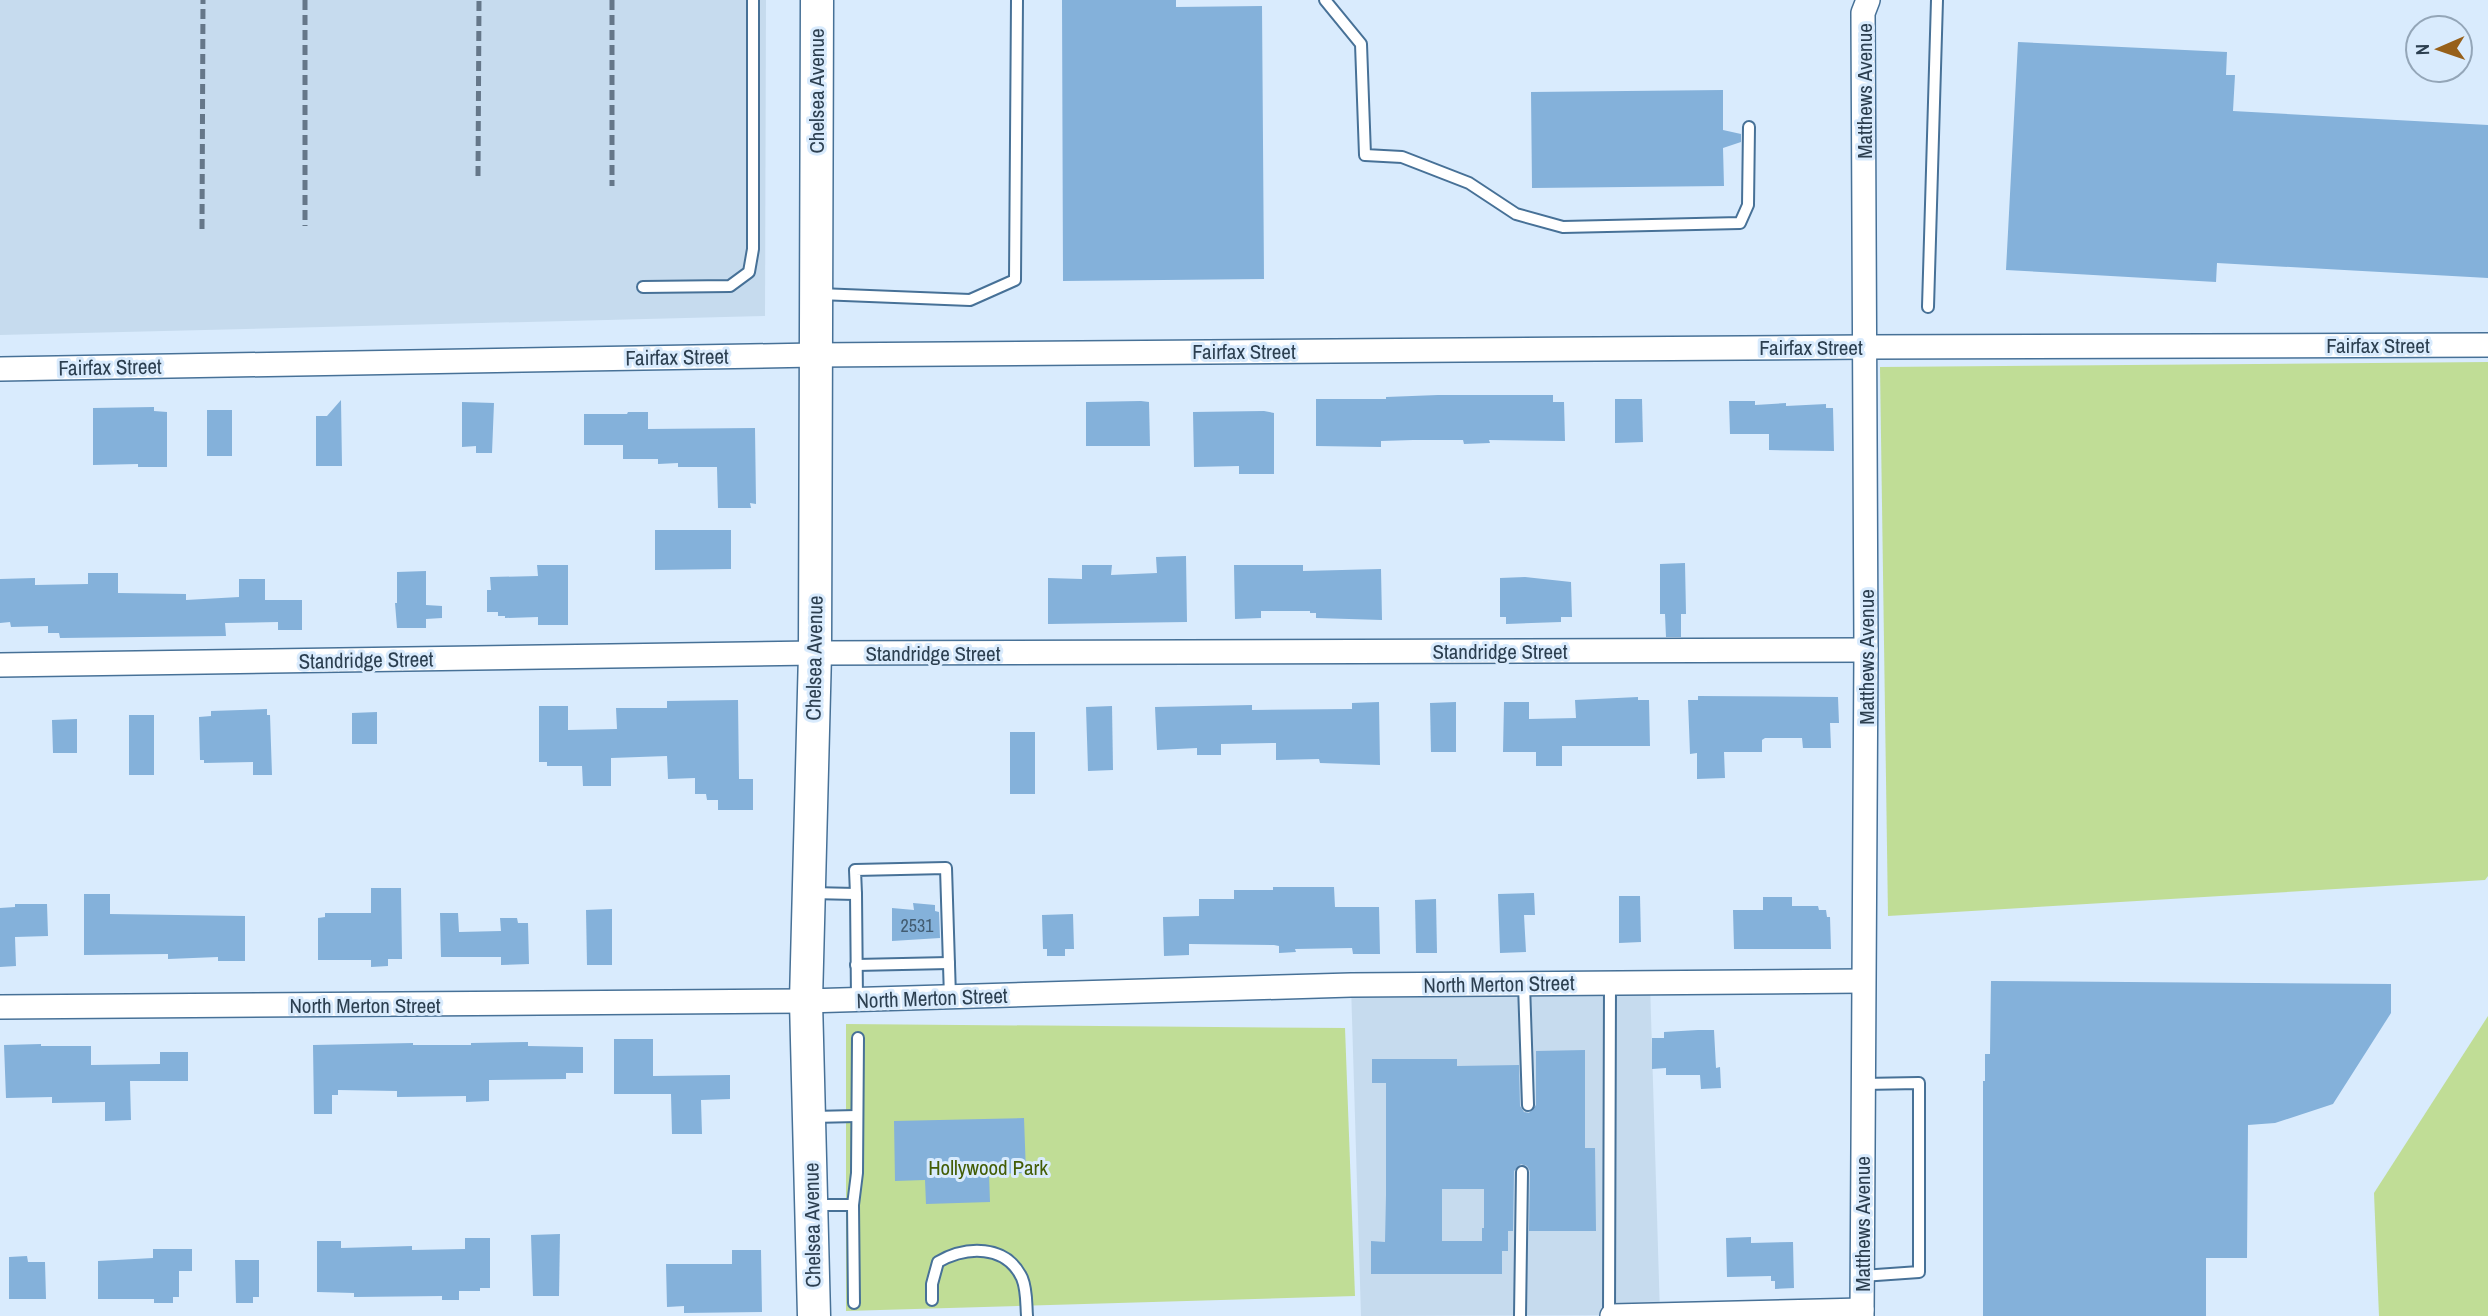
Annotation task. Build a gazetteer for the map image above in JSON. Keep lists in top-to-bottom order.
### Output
{
  "streets": {
    "main road": ["Chelsea Avenue"],
    "street": [
      "Matthews Avenue",
      "Fairfax Street",
      "Standridge Street",
      "North Merton Street"
    ]
  },
  "crossings": [
    ["Chelsea Avenue", "Fairfax Street"],
    ["Chelsea Avenue", "Standridge Street"],
    ["Chelsea Avenue", "North Merton Street"],
    ["Matthews Avenue", "Fairfax Street"],
    ["Matthews Avenue", "Standridge Street"],
    ["Matthews Avenue", "North Merton Street"]
  ],
  "parks": ["Hollywood Park"],
  "house_numbers": ["2531"],
  "north": "left"
}
